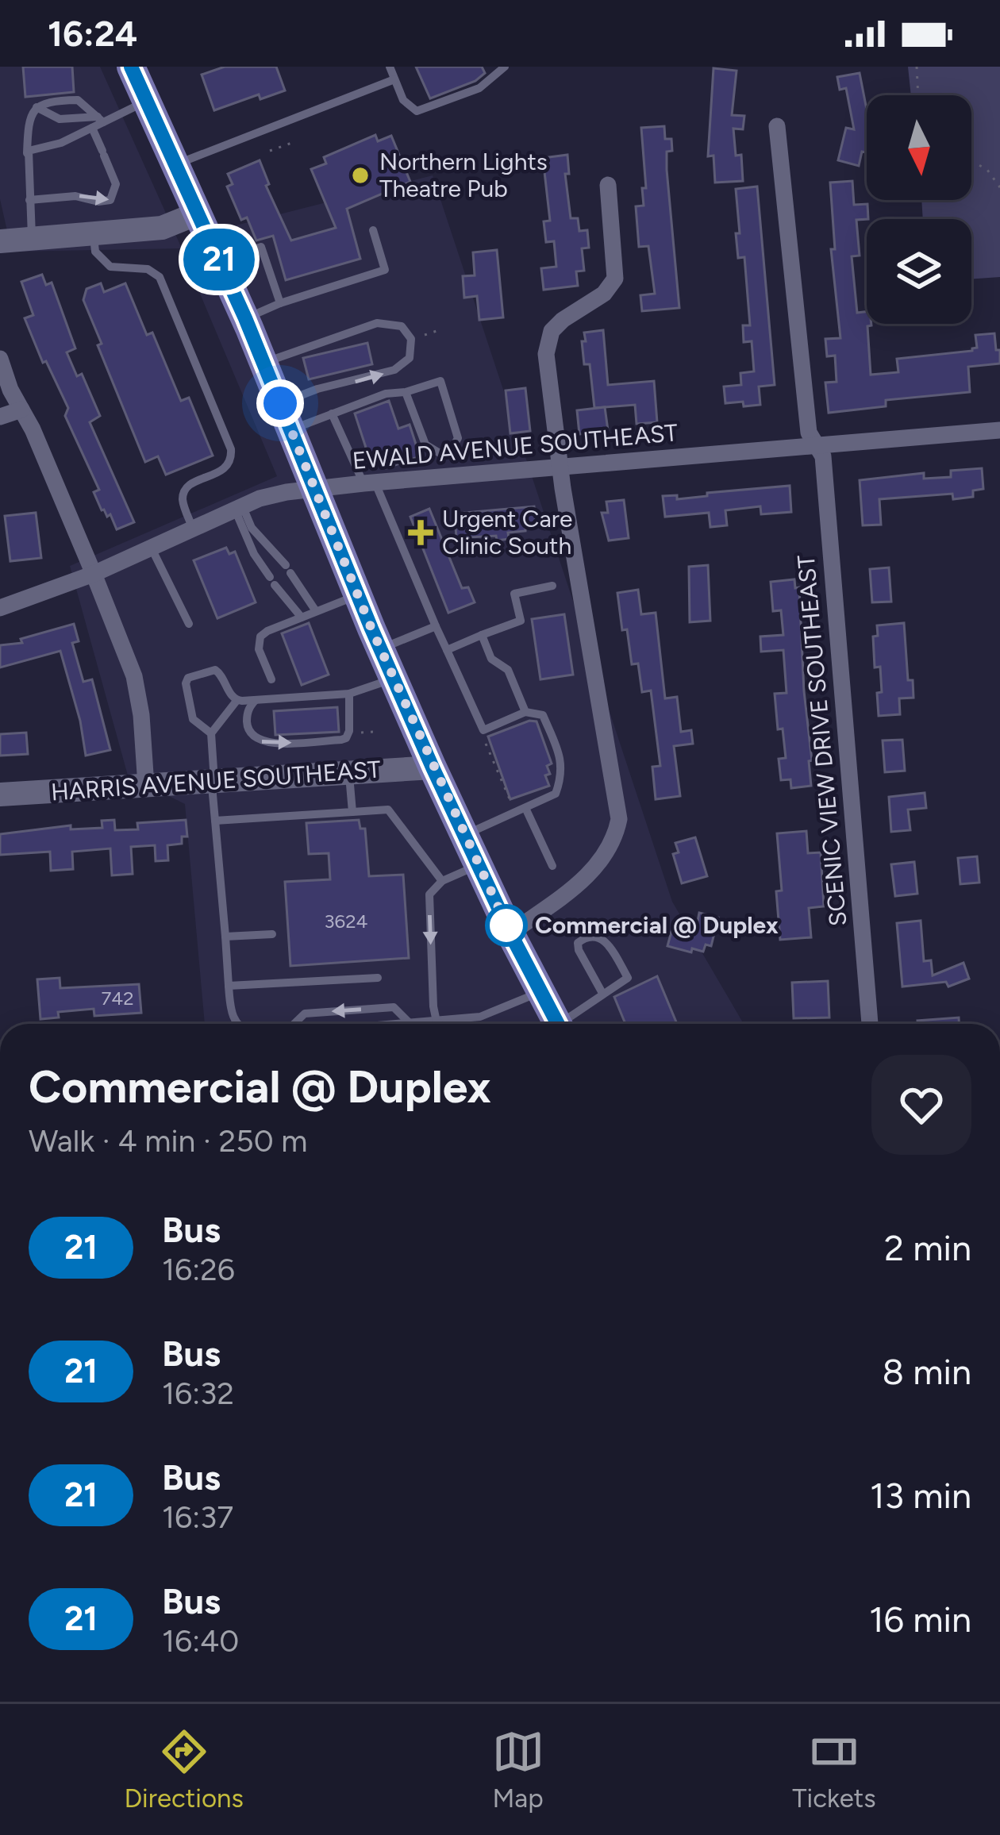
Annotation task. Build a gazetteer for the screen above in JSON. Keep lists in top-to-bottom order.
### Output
{
  "streets": {
    "street": ["EWALD AVENUE SOUTHEAST", "SCENIC VIEW DRIVE SOUTHEAST", "HARRIS AVENUE SOUTHEAST"]
  },
  "crossings": [
    ["EWALD AVENUE SOUTHEAST", "SCENIC VIEW DRIVE SOUTHEAST"]
  ],
  "places": {
    "other": ["Northern Lights Theatre Pub", "Commercial @ Duplex"],
    "health": ["Urgent Care Clinic South"]
  },
  "lines": ["bus line 21"],
  "house_numbers": ["3624", "742"],
  "north": "bottom",
  "page": {
    "status": "16:24",
    "on_map": "21",
    "heading": ["Commercial @ Duplex", "Walk · 4 min · 250 m"],
    "list": [
      {
        "mark": "21",
        "name": "Bus",
        "note": "16:26",
        "value": "2 min"
      },
      {
        "mark": "21",
        "name": "Bus",
        "note": "16:32",
        "value": "8 min"
      },
      {
        "mark": "21",
        "name": "Bus",
        "note": "16:37",
        "value": "13 min"
      },
      {
        "mark": "21",
        "name": "Bus",
        "note": "16:40",
        "value": "16 min"
      }
    ],
    "tabs": ["Directions", "Map", "Tickets"]
  }
}
